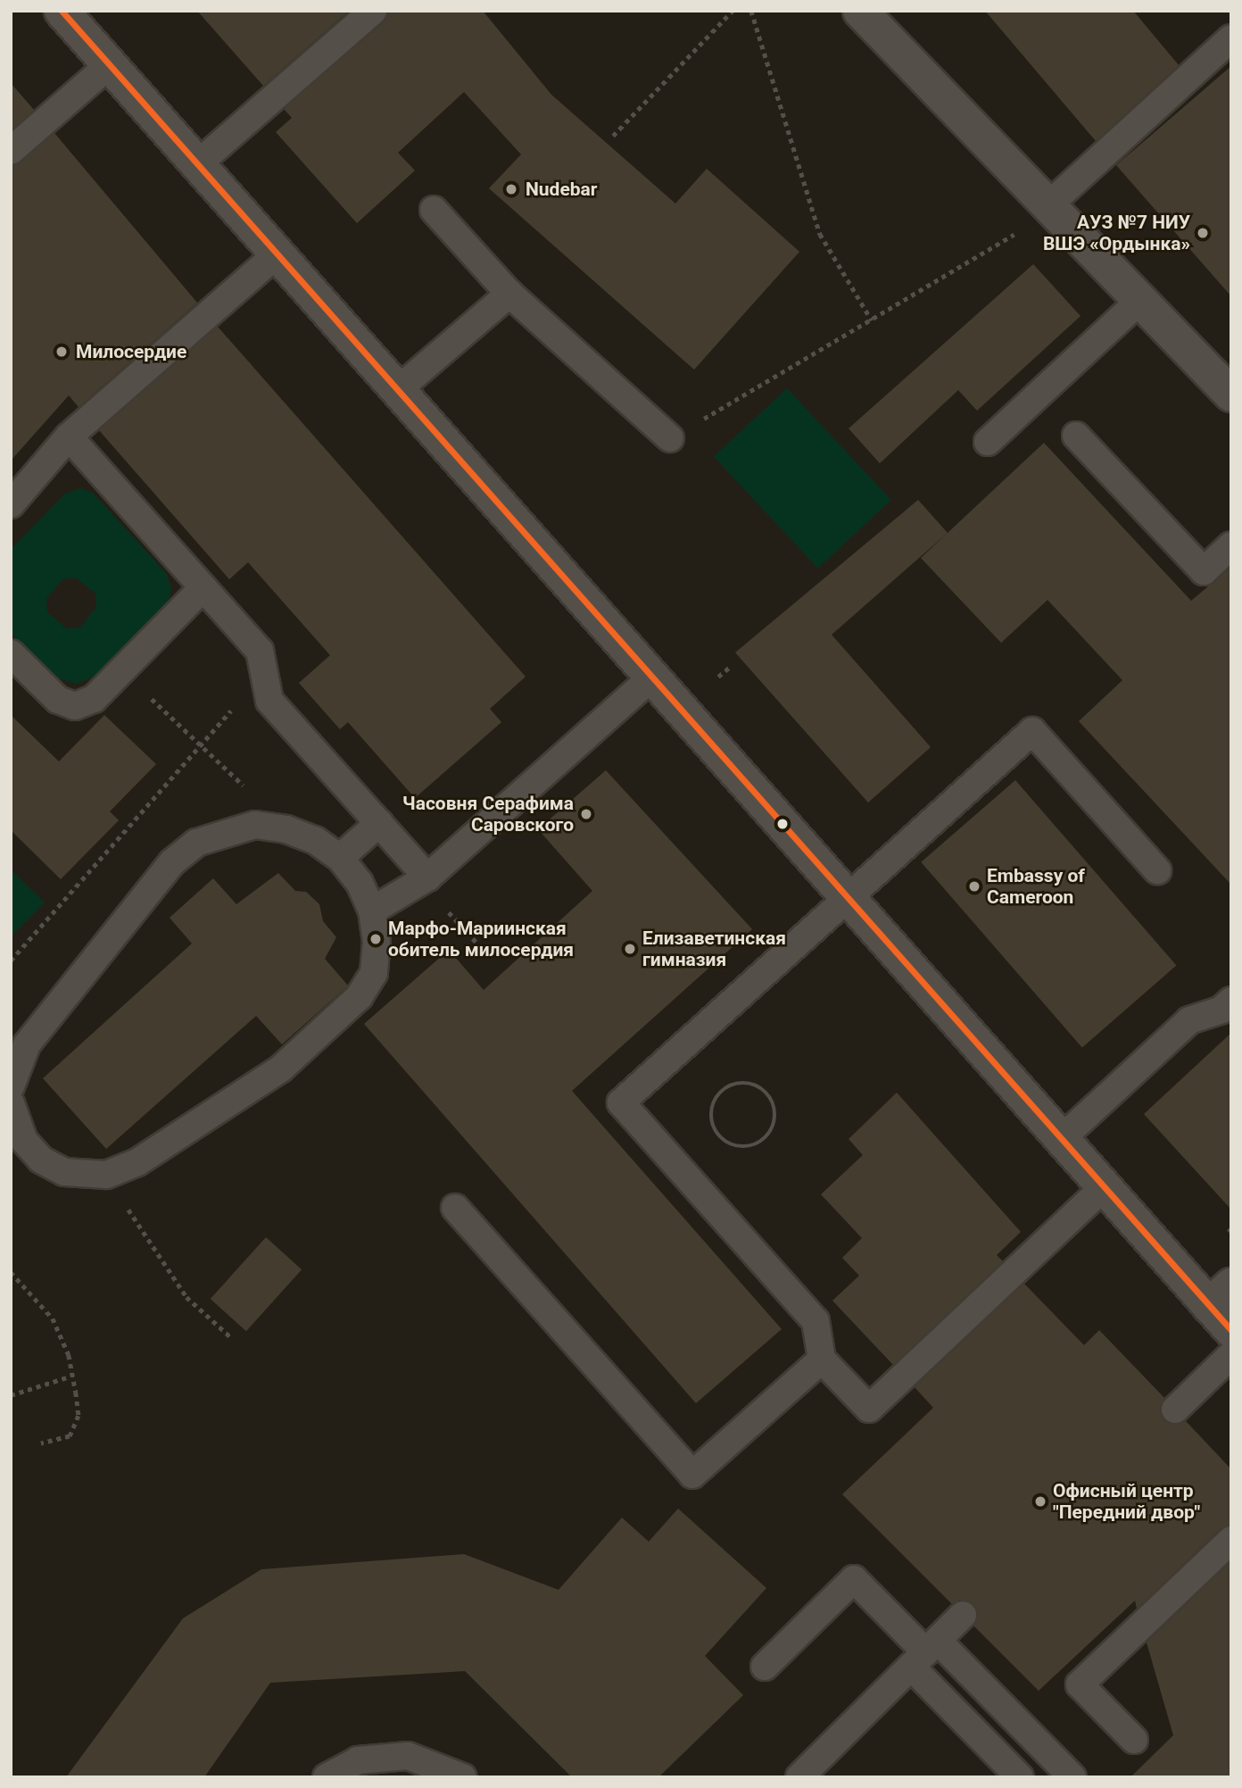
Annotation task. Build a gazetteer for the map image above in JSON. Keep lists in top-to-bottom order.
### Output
{
  "places": [
    "Nudebar",
    "АУЗ №7 НИУ ВШЭ «Ордынка»",
    "Милосердие",
    "Часовня Серафима Саровского",
    "Embassy of Cameroon",
    "Марфо-Мариинская обитель милосердия",
    "Елизаветинская гимназия",
    "Офисный центр \"Передний двор\""
  ]
}
